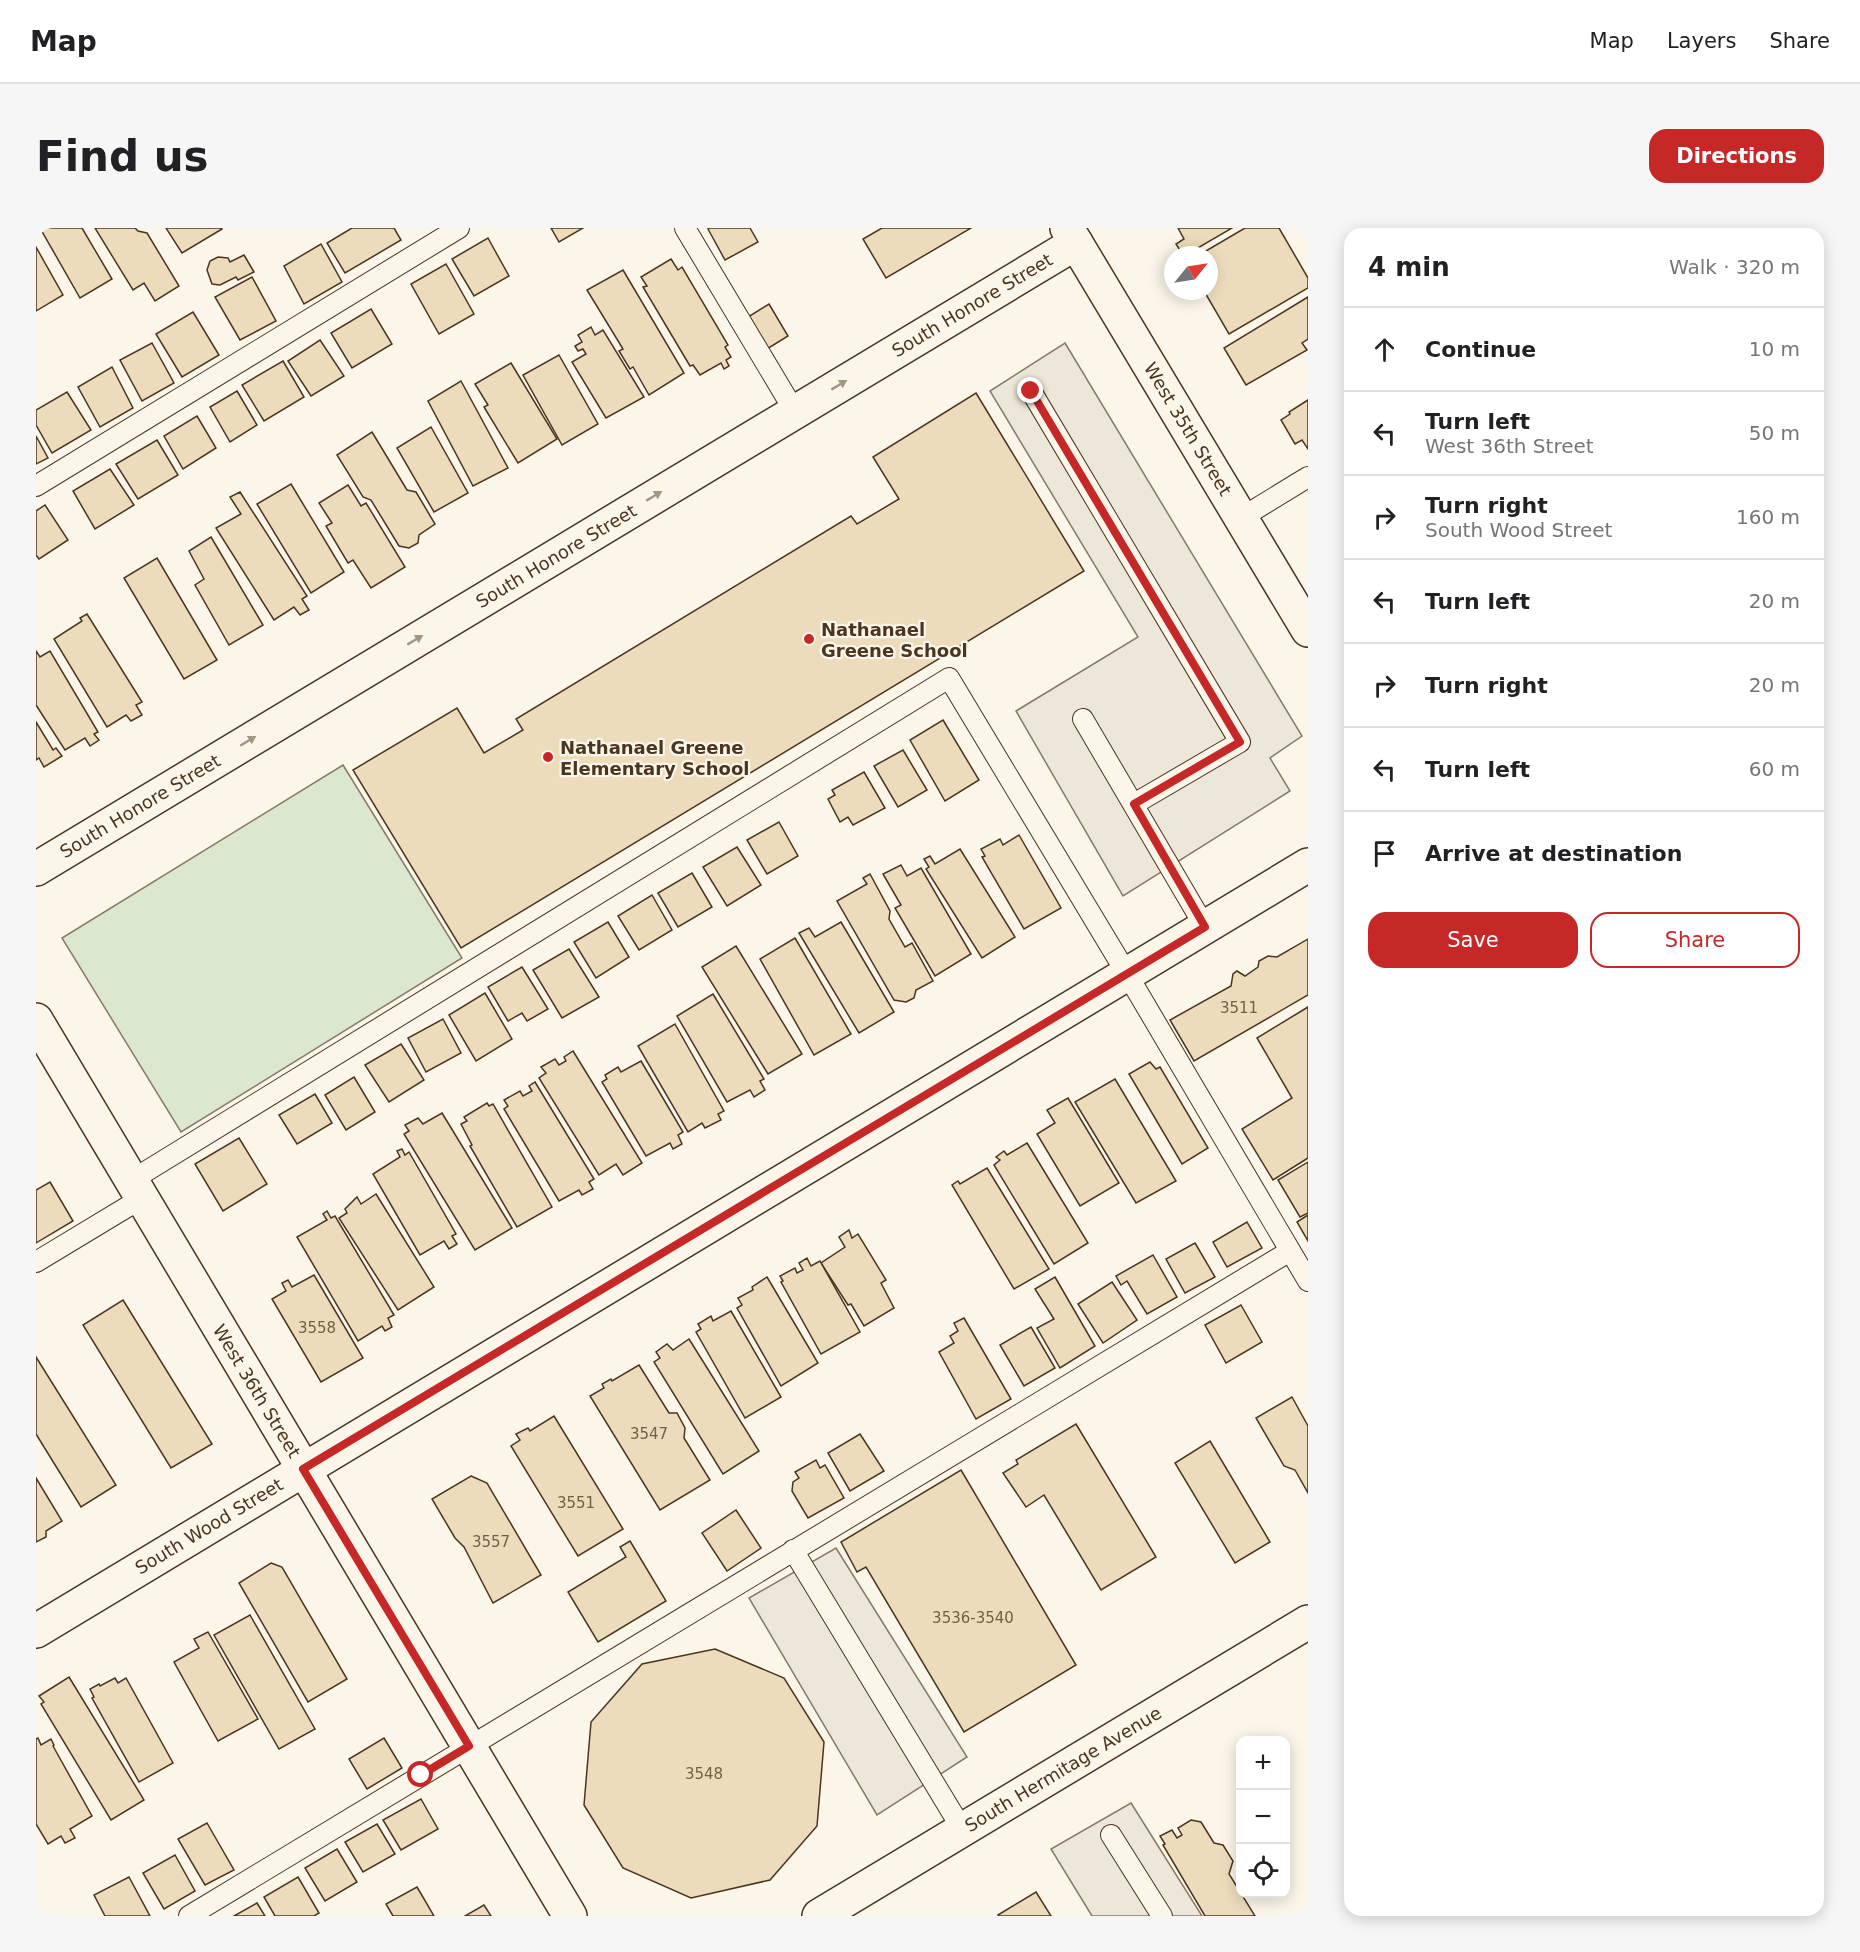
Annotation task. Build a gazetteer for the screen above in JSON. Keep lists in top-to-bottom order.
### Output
{
  "streets": {
    "street": [
      "South Honore Street",
      "West 35th Street",
      "West 36th Street",
      "South Wood Street",
      "South Hermitage Avenue"
    ]
  },
  "crossings": [
    ["South Honore Street", "West 35th Street"],
    ["West 36th Street", "South Wood Street"]
  ],
  "one_way": ["South Honore Street"],
  "places": ["Nathanael Greene School", "Nathanael Greene Elementary School"],
  "house_numbers": [
    "3511",
    "3558",
    "3547",
    "3551",
    "3557",
    "3536-3540",
    "3548"
  ],
  "north": "top right",
  "page": {
    "header": "Map",
    "nav": ["Map", "Layers", "Share"],
    "buttons": [
      "Directions",
      ["Save", "Share"]
    ],
    "title": "Find us",
    "heading": ["4 min", "Walk · 320 m"],
    "list": [
      ["Continue", "10 m"],
      ["Turn left", "West 36th Street", "50 m"],
      ["Turn right", "South Wood Street", "160 m"],
      ["Turn left", "20 m"],
      ["Turn right", "20 m"],
      ["Turn left", "60 m"],
      "Arrive at destination"
    ],
    "map_buttons": ["+", "−"]
  }
}
